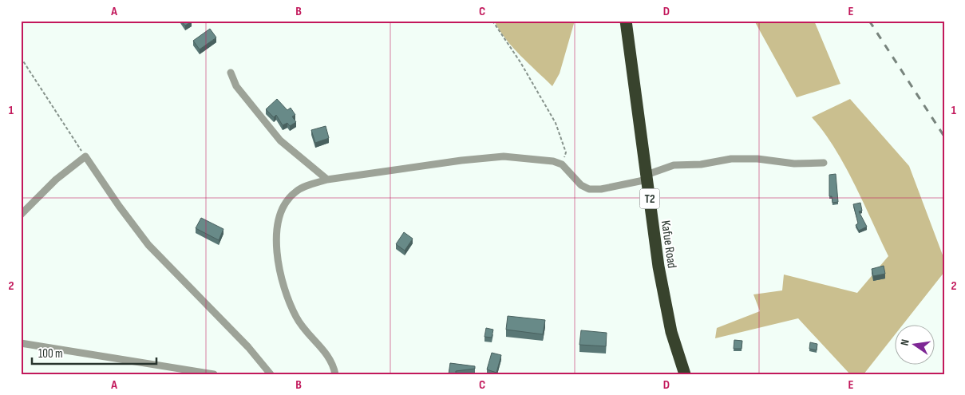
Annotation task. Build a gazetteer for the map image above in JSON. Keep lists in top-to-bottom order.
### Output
{
  "streets": {
    "highway": ["T2", "Kafue Road"]
  },
  "scale_bar": "100 m",
  "north": "left",
  "grid": {
    "columns": [
      "A",
      "B",
      "C",
      "D",
      "E"
    ],
    "rows": ["1", "2"]
  }
}
